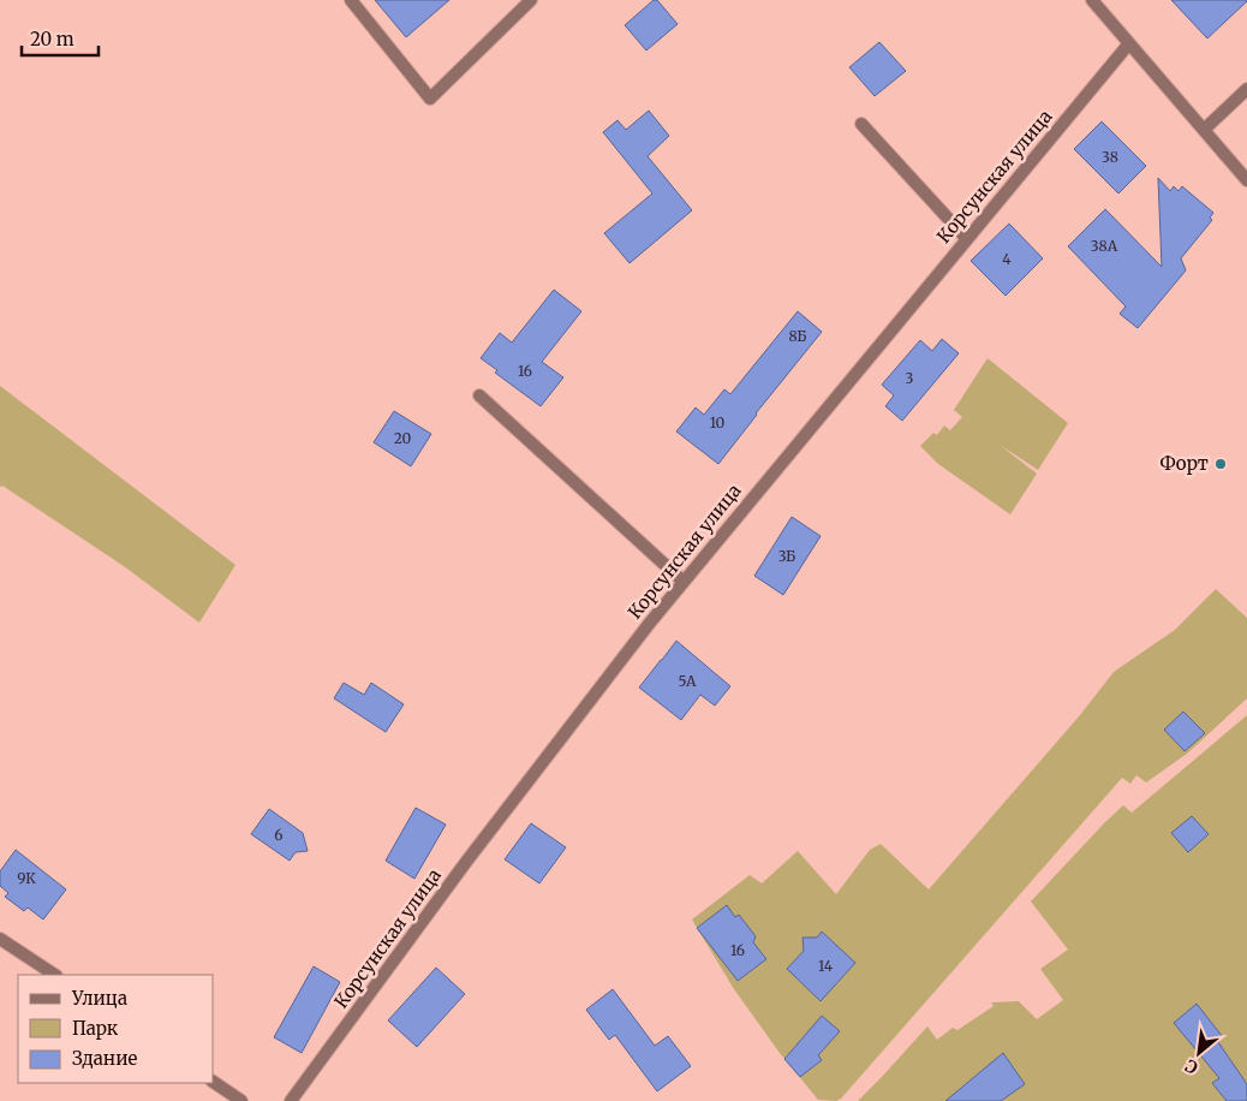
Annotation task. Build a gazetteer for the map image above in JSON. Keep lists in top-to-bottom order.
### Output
{
  "streets": {
    "street": ["Корсунская улица"]
  },
  "places": ["Форт"],
  "house_numbers": [
    "38",
    "38А",
    "4",
    "8Б",
    "16",
    "3",
    "10",
    "20",
    "3Б",
    "5А",
    "6",
    "9К",
    "16",
    "14"
  ],
  "legend": ["Улица", "Парк", "Здание"],
  "scale_bar": "20 m",
  "north": "bottom left"
}
